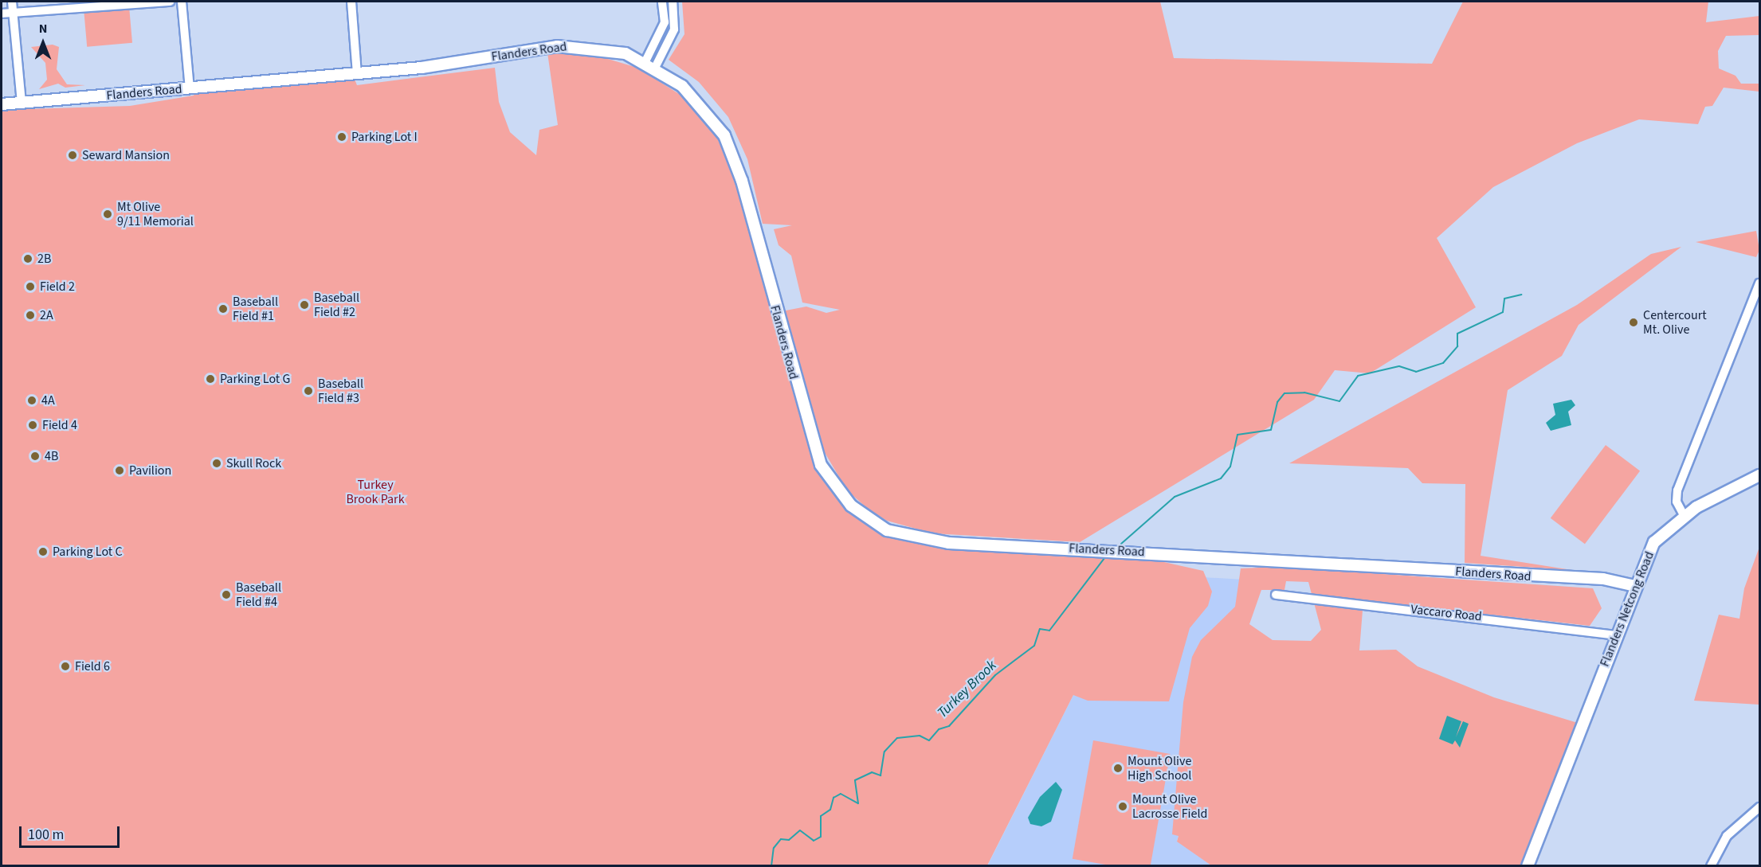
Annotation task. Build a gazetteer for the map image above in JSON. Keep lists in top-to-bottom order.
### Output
{
  "streets": {
    "main road": ["Flanders Road", "Flanders Netcong Road"],
    "street": ["Vaccaro Road"]
  },
  "crossings": [
    ["Flanders Road", "Flanders Netcong Road"],
    ["Flanders Netcong Road", "Vaccaro Road"]
  ],
  "water": ["Turkey Brook"],
  "parks": ["Turkey Brook Park"],
  "places": [
    "Parking Lot I",
    "Seward Mansion",
    "Mt Olive 9/11 Memorial",
    "2B",
    "Field 2",
    "Baseball Field #2",
    "Baseball Field #1",
    "2A",
    "Centercourt Mt. Olive",
    "Parking Lot G",
    "Baseball Field #3",
    "4A",
    "Field 4",
    "4B",
    "Skull Rock",
    "Pavilion",
    "Parking Lot C",
    "Baseball Field #4",
    "Field 6",
    "Mount Olive High School",
    "Mount Olive Lacrosse Field"
  ],
  "scale_bar": "100 m",
  "north": "top"
}
